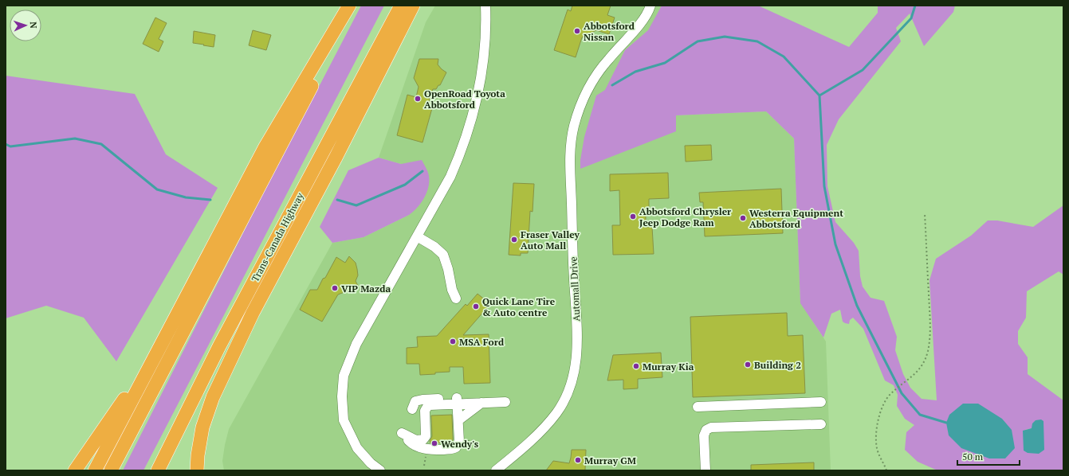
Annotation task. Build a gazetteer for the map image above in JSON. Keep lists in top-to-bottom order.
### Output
{
  "streets": {
    "highway": ["Trans-Canada Highway"],
    "street": ["Automall Drive"]
  },
  "places": [
    "Abbotsford Nissan",
    "OpenRoad Toyota Abbotsford",
    "Abbotsford Chrysler Jeep Dodge Ram",
    "Westerra Equipment Abbotsford",
    "Fraser Valley Auto Mall",
    "VIP Mazda",
    "Quick Lane Tire & Auto centre",
    "MSA Ford",
    "Building 2",
    "Murray Kia",
    "Wendy's",
    "Murray GM"
  ],
  "scale_bar": "50 m",
  "north": "right"
}
